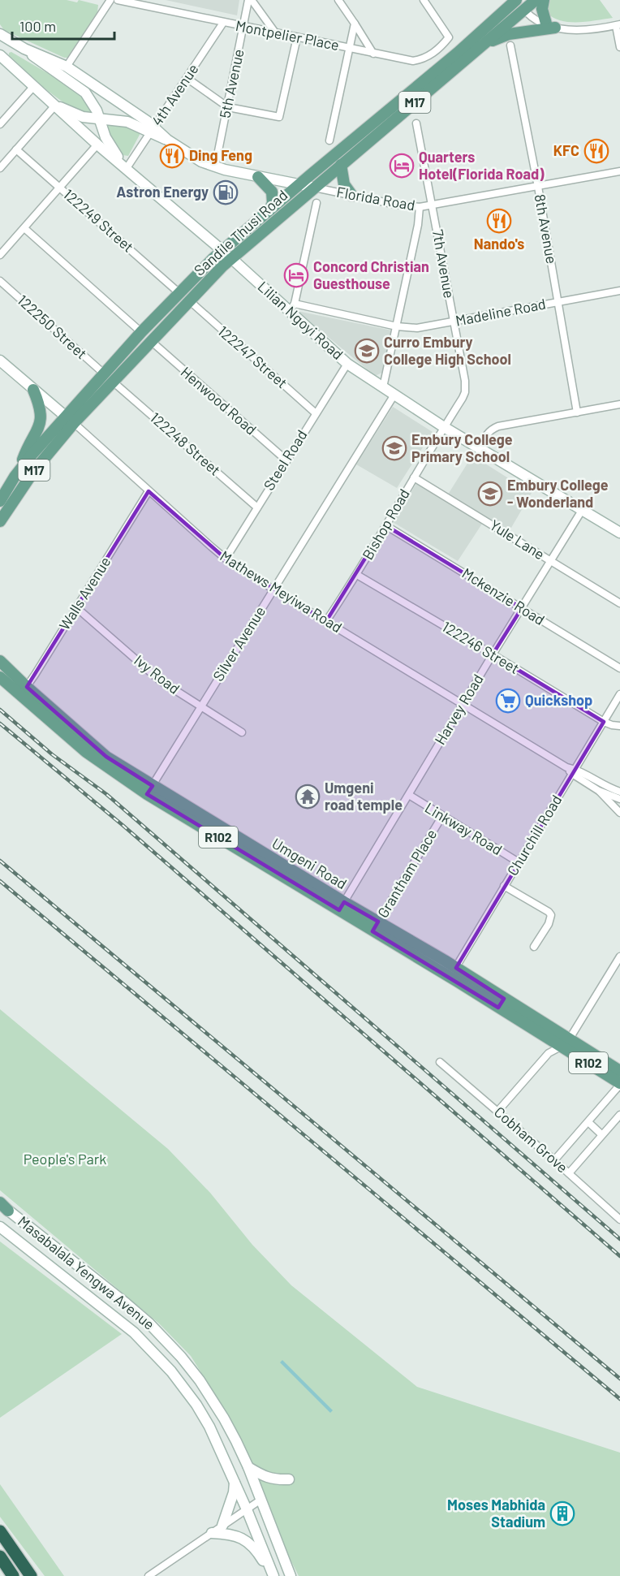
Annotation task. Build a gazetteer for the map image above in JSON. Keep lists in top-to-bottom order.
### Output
{
  "streets": {
    "main road": [
      "M17",
      "Sandile Thusi Road",
      "R102",
      "Umgeni Road"
    ],
    "street": [
      "Montpelier Place",
      "5th Avenue",
      "4th Avenue",
      "Florida Road",
      "122249 Street",
      "8th Avenue",
      "7th Avenue",
      "Madeline Road",
      "Lilian Ngoyi Road",
      "122250 Street",
      "122247 Street",
      "Henwood Road",
      "122248 Street",
      "Steel Road",
      "Bishop Road",
      "Yule Lane",
      "Mathews Meyiwa Road",
      "Walls Avenue",
      "Mckenzie Road",
      "Silver Avenue",
      "122246 Street",
      "Ivy Road",
      "Harvey Road",
      "Linkway Road",
      "Churchill Road",
      "Grantham Place",
      "Cobham Grove",
      "Masabalala Yengwa Avenue"
    ]
  },
  "crossings": [
    ["Montpelier Place", "5th Avenue"],
    ["Montpelier Place", "4th Avenue"],
    ["5th Avenue", "Florida Road"],
    ["4th Avenue", "Florida Road"],
    ["4th Avenue", "Lilian Ngoyi Road"],
    ["Florida Road", "8th Avenue"],
    ["Florida Road", "Sandile Thusi Road"],
    ["Florida Road", "7th Avenue"],
    ["Florida Road", "Lilian Ngoyi Road"],
    ["122249 Street", "Sandile Thusi Road"],
    ["8th Avenue", "Madeline Road"],
    ["Sandile Thusi Road", "Lilian Ngoyi Road"],
    ["Sandile Thusi Road", "122250 Street"],
    ["Sandile Thusi Road", "122247 Street"],
    ["Sandile Thusi Road", "Henwood Road"],
    ["Sandile Thusi Road", "122248 Street"],
    ["Sandile Thusi Road", "Mathews Meyiwa Road"],
    ["7th Avenue", "Madeline Road"],
    ["7th Avenue", "Lilian Ngoyi Road"],
    ["7th Avenue", "Bishop Road"],
    ["Madeline Road", "Lilian Ngoyi Road"],
    ["Lilian Ngoyi Road", "Steel Road"],
    ["Lilian Ngoyi Road", "Bishop Road"],
    ["Lilian Ngoyi Road", "Silver Avenue"],
    ["Lilian Ngoyi Road", "Harvey Road"],
    ["122250 Street", "122248 Street"],
    ["122247 Street", "Steel Road"],
    ["Henwood Road", "Steel Road"],
    ["122248 Street", "Steel Road"],
    ["Steel Road", "Mathews Meyiwa Road"],
    ["Bishop Road", "Yule Lane"],
    ["Bishop Road", "Mathews Meyiwa Road"],
    ["Bishop Road", "Mckenzie Road"],
    ["Bishop Road", "122246 Street"],
    ["Yule Lane", "Harvey Road"],
    ["Mathews Meyiwa Road", "Walls Avenue"],
    ["Mathews Meyiwa Road", "Silver Avenue"],
    ["Mathews Meyiwa Road", "Harvey Road"],
    ["Mathews Meyiwa Road", "Churchill Road"],
    ["Walls Avenue", "Ivy Road"],
    ["Walls Avenue", "Umgeni Road"],
    ["Mckenzie Road", "Harvey Road"],
    ["Silver Avenue", "Ivy Road"],
    ["Silver Avenue", "Umgeni Road"],
    ["122246 Street", "Harvey Road"],
    ["122246 Street", "Churchill Road"],
    ["Harvey Road", "Linkway Road"],
    ["Harvey Road", "Umgeni Road"],
    ["Linkway Road", "Churchill Road"],
    ["Linkway Road", "Grantham Place"],
    ["Churchill Road", "Umgeni Road"],
    ["Umgeni Road", "Grantham Place"]
  ],
  "parks": ["People's Park"],
  "places": {
    "restaurant": ["KFC", "Ding Feng", "Nando's"],
    "hotel": ["Quarters Hotel(Florida Road)", "Concord Christian Guesthouse"],
    "fuel station": ["Astron Energy"],
    "school or university": ["Curro Embury College High School", "Embury College Primary School", "Embury College - Wonderland"],
    "supermarket": ["Quickshop"],
    "temple": ["Umgeni road temple"],
    "building": ["Moses Mabhida Stadium"]
  },
  "scale_bar": "100 m"
}
